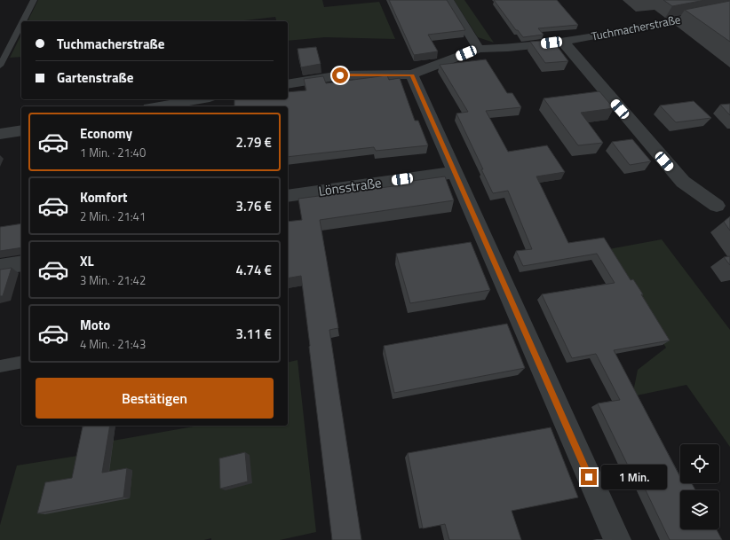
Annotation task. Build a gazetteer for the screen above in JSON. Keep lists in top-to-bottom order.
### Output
{
  "streets": {
    "street": ["Tuchmacherstraße", "Lönsstraße"]
  },
  "page": {
    "banner": ["Tuchmacherstraße", "Gartenstraße"],
    "list": [
      {
        "name": "Economy",
        "note": "1 Min. · 21:40",
        "value": "2.79 €"
      },
      {
        "name": "Komfort",
        "note": "2 Min. · 21:41",
        "value": "3.76 €"
      },
      {
        "name": "XL",
        "note": "3 Min. · 21:42",
        "value": "4.74 €"
      },
      {
        "name": "Moto",
        "note": "4 Min. · 21:43",
        "value": "3.11 €"
      }
    ],
    "buttons": "Bestätigen",
    "bubble": "1 Min."
  }
}
